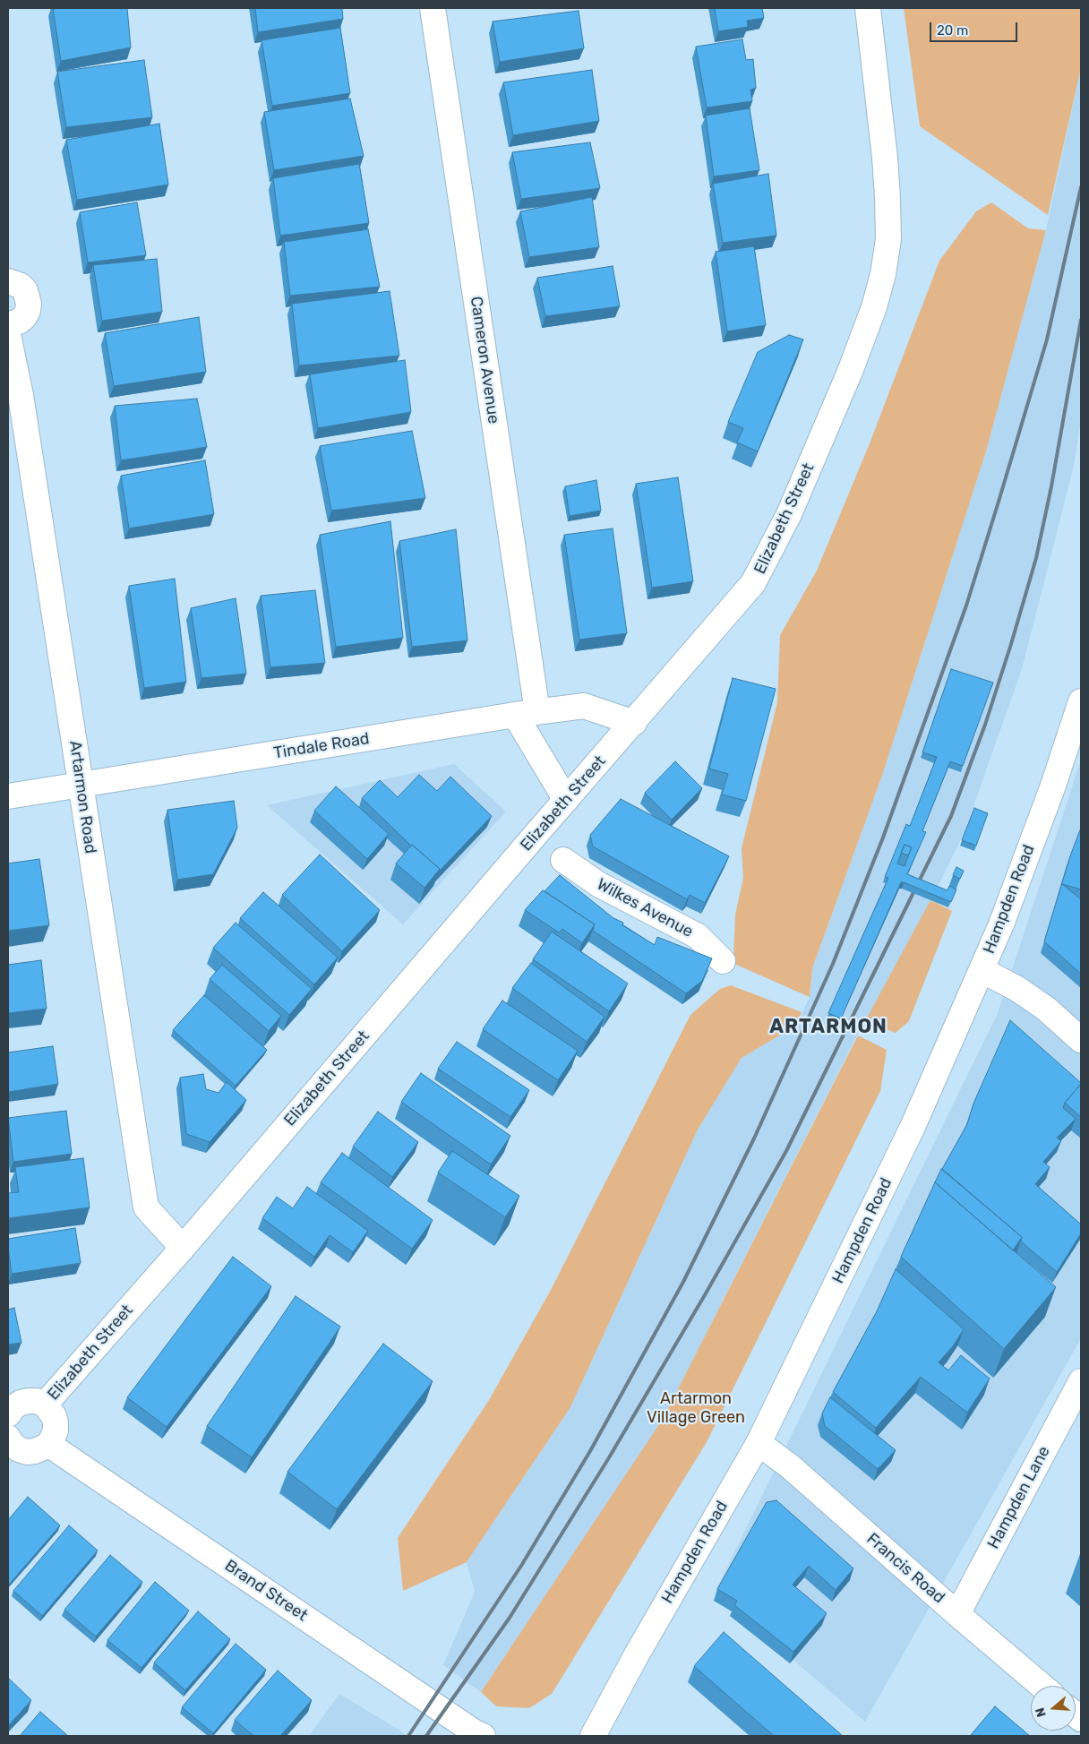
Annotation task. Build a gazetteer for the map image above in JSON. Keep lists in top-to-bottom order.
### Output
{
  "streets": {
    "street": [
      "Cameron Avenue",
      "Elizabeth Street",
      "Tindale Road",
      "Artarmon Road",
      "Hampden Road",
      "Wilkes Avenue",
      "Hampden Lane",
      "Francis Road",
      "Brand Street"
    ]
  },
  "crossings": [
    ["Cameron Avenue", "Tindale Road"],
    ["Elizabeth Street", "Tindale Road"],
    ["Elizabeth Street", "Artarmon Road"],
    ["Tindale Road", "Artarmon Road"],
    ["Hampden Road", "Francis Road"],
    ["Hampden Lane", "Francis Road"]
  ],
  "districts": ["ARTARMON"],
  "parks": ["Artarmon Village Green"],
  "scale_bar": "20 m",
  "north": "left"
}
